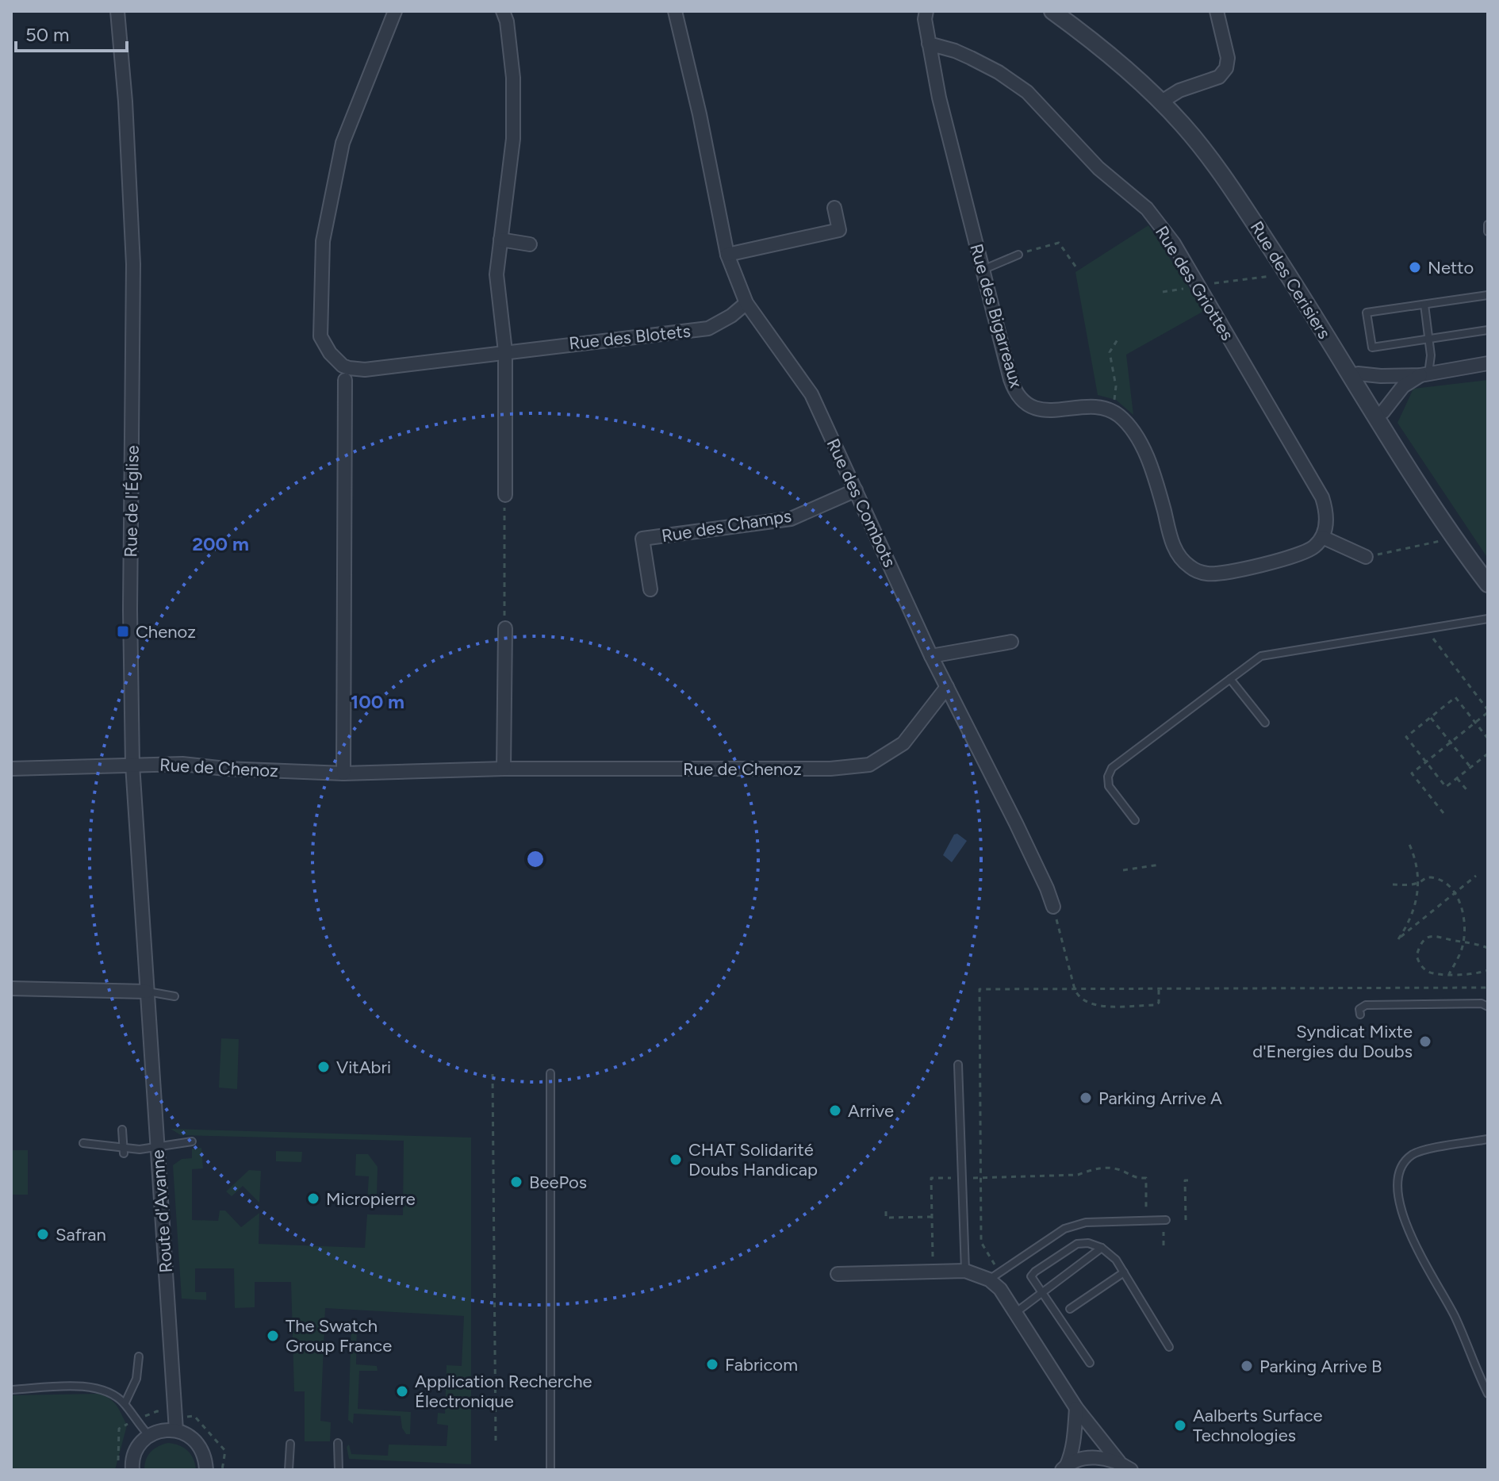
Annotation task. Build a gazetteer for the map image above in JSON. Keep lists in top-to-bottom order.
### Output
{
  "streets": {
    "street": [
      "Rue des Cerisiers",
      "Rue des Griottes",
      "Rue des Bigarreaux",
      "Rue des Blotets",
      "Rue de l'Église",
      "Rue des Combots",
      "Rue des Champs",
      "Rue de Chenoz",
      "Route d'Avanne"
    ]
  },
  "crossings": [
    ["Rue des Griottes", "Rue des Bigarreaux"],
    ["Rue des Blotets", "Rue des Combots"],
    ["Rue de l'Église", "Rue de Chenoz"],
    ["Rue de l'Église", "Route d'Avanne"],
    ["Rue des Combots", "Rue des Champs"],
    ["Rue des Combots", "Rue de Chenoz"]
  ],
  "places": {
    "other": [
      "Netto",
      "Syndicat Mixte d'Energies du Doubs",
      "VitAbri",
      "Parking Arrive A",
      "Arrive",
      "CHAT Solidarité Doubs Handicap",
      "BeePos",
      "Micropierre",
      "Safran",
      "The Swatch Group France",
      "Fabricom",
      "Parking Arrive B",
      "Application Recherche Électronique",
      "Aalberts Surface Technologies"
    ],
    "transit": ["Chenoz"]
  },
  "scale_bar": "50 m",
  "rings": ["200 m", "100 m"]
}
